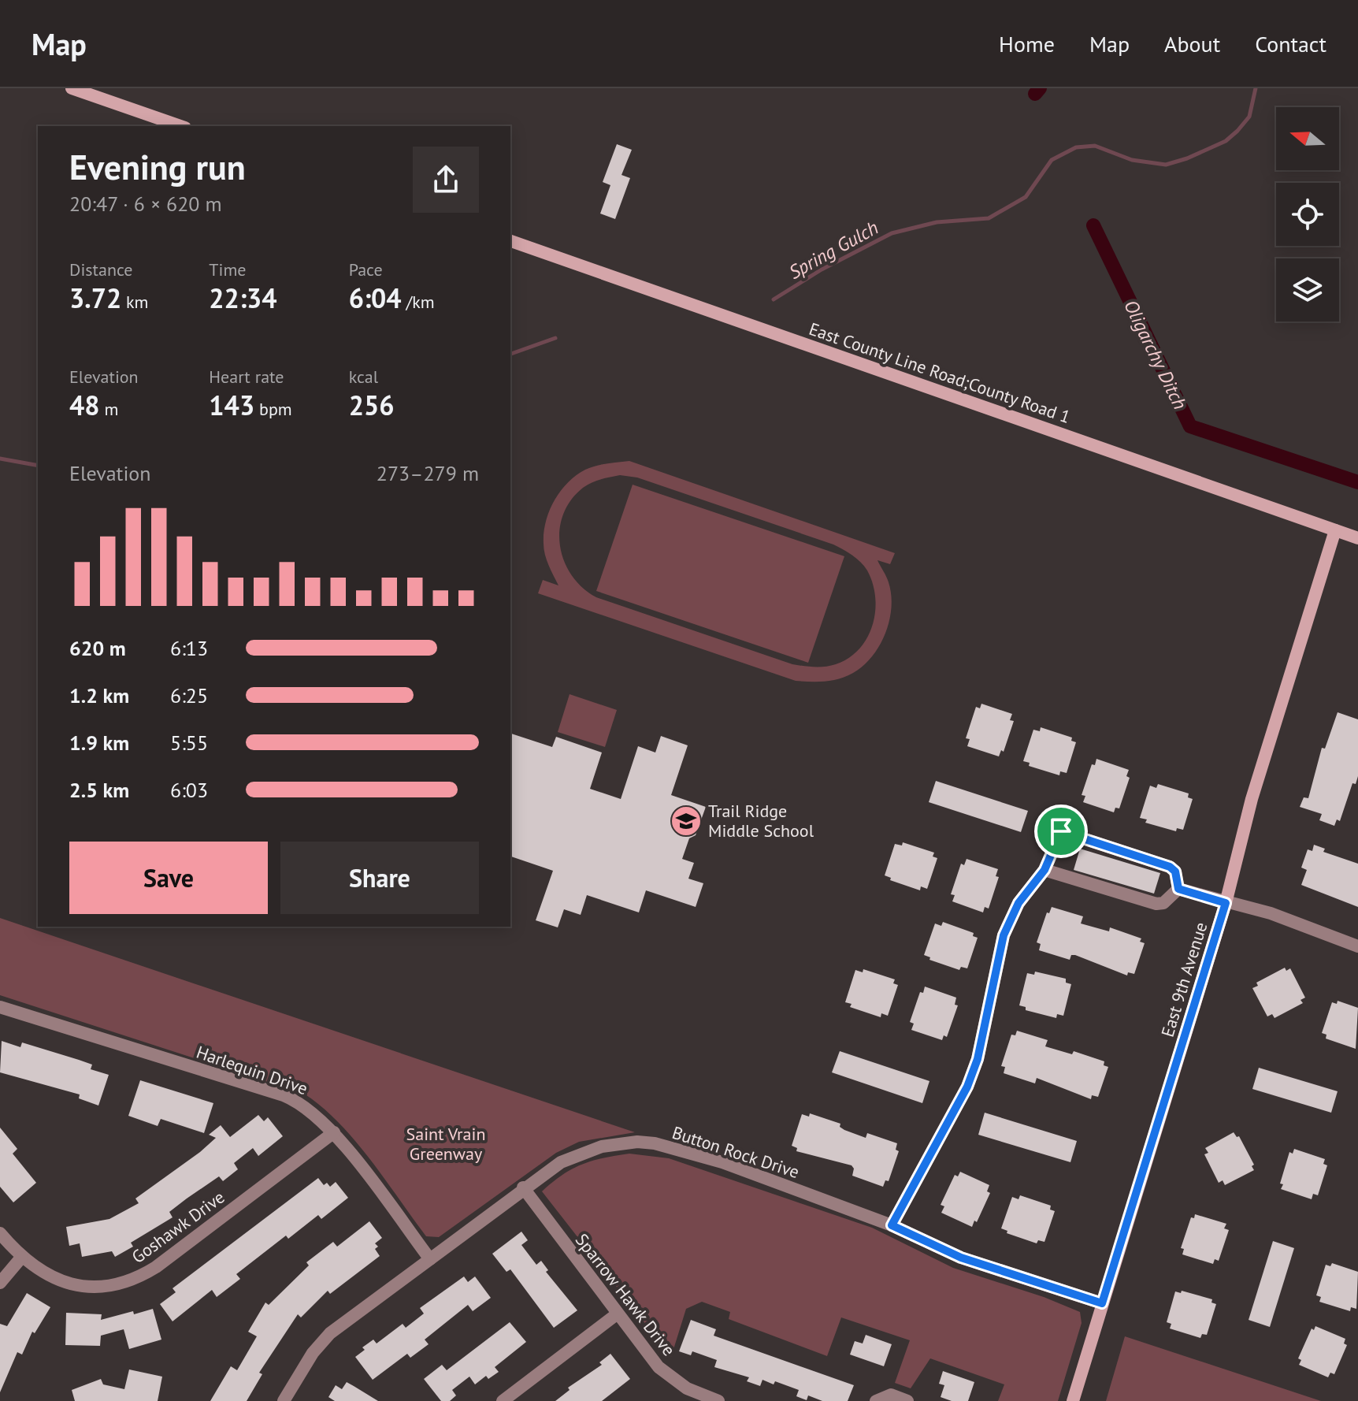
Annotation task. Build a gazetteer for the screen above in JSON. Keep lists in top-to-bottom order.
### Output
{
  "streets": {
    "main road": ["East County Line Road;County Road 1", "East 9th Avenue"],
    "street": [
      "Harlequin Drive",
      "Button Rock Drive",
      "Goshawk Drive",
      "Sparrow Hawk Drive"
    ]
  },
  "crossings": [
    ["East County Line Road;County Road 1", "East 9th Avenue"],
    ["East 9th Avenue", "Button Rock Drive"],
    ["Harlequin Drive", "Button Rock Drive"],
    ["Harlequin Drive", "Goshawk Drive"],
    ["Button Rock Drive", "Sparrow Hawk Drive"]
  ],
  "water": ["Spring Gulch", "Oligarchy Ditch"],
  "parks": ["Saint Vrain Greenway"],
  "places": {
    "school or university": ["Trail Ridge Middle School"]
  },
  "north": "left",
  "page": {
    "header": "Map",
    "nav": [
      "Home",
      "Map",
      "About",
      "Contact"
    ],
    "heading": ["Evening run", "20:47 · 6 × 620 m"],
    "stats": [
      ["Distance", "3.72 km"],
      ["Time", "22:34"],
      ["Pace", "6:04 /km"],
      ["Elevation", "48 m"],
      ["Heart rate", "143 bpm"],
      ["kcal", "256"]
    ],
    "chart": ["Elevation", "273–279 m"],
    "list": [
      {
        "name": "620 m",
        "note": "6:13"
      },
      {
        "name": "1.2 km",
        "note": "6:25"
      },
      {
        "name": "1.9 km",
        "note": "5:55"
      },
      {
        "name": "2.5 km",
        "note": "6:03"
      }
    ],
    "buttons": ["Save", "Share"]
  }
}
